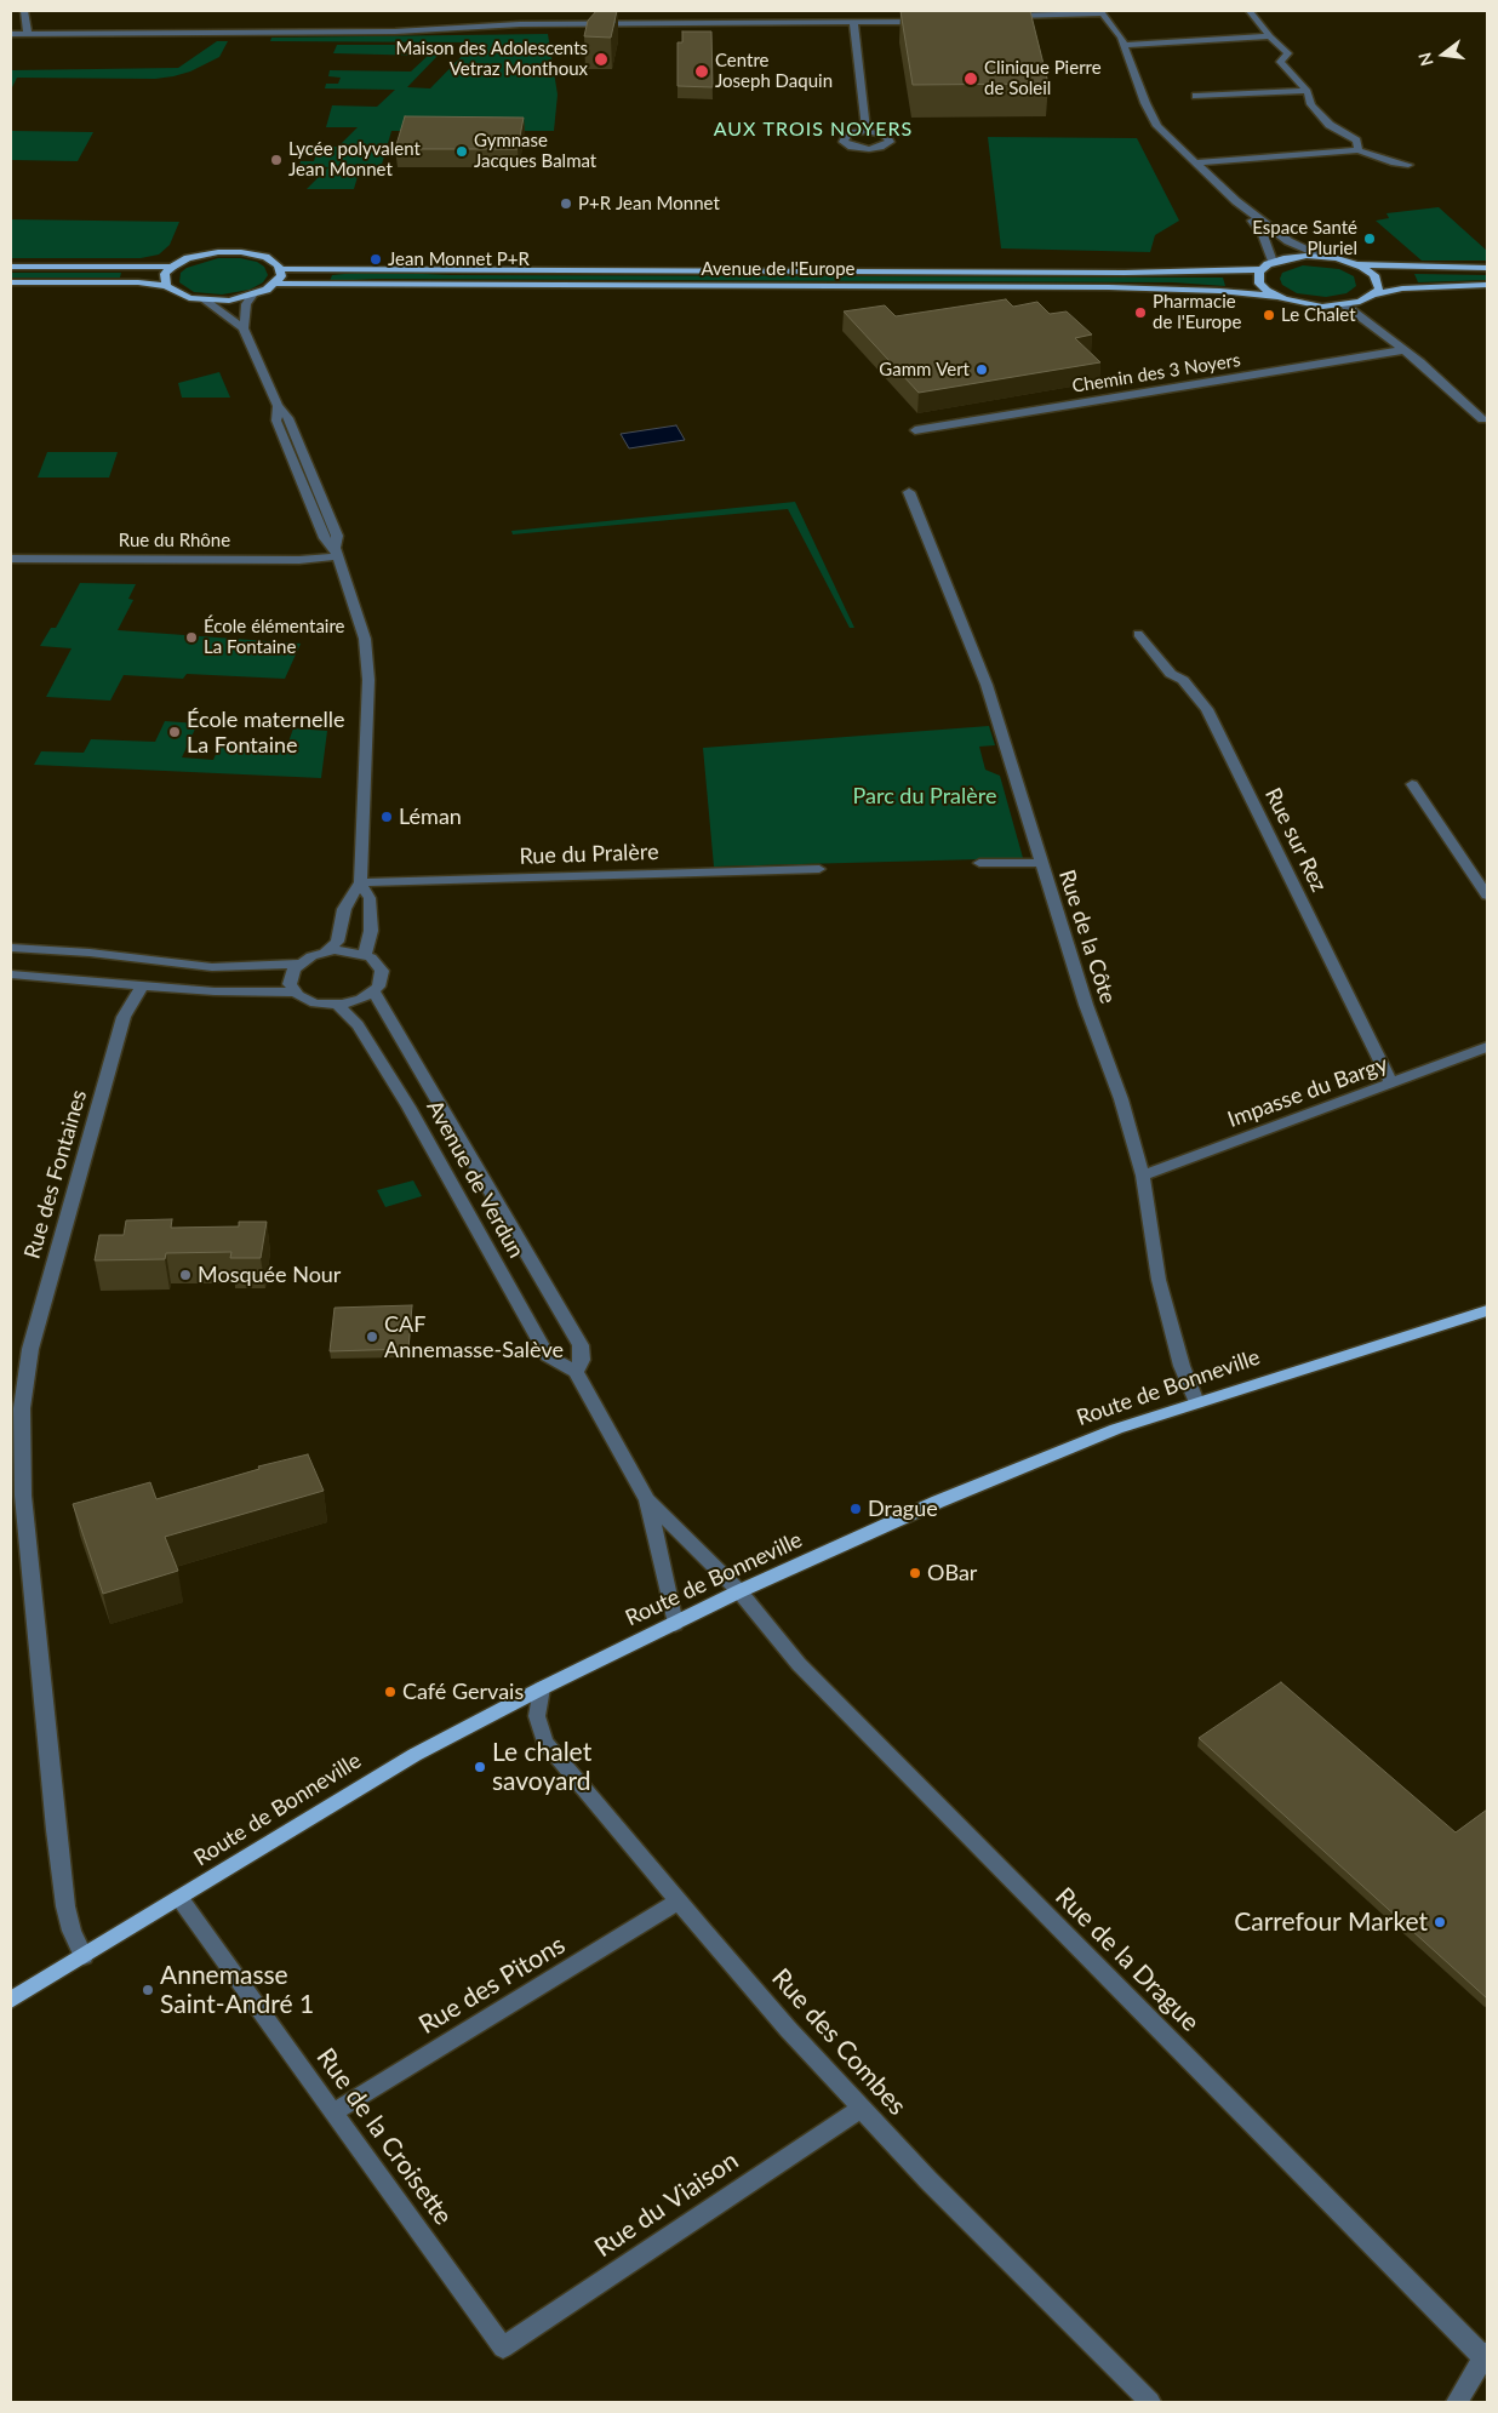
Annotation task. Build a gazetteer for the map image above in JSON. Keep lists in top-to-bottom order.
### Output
{
  "streets": {
    "main road": ["Avenue de l'Europe", "Route de Bonneville"],
    "street": [
      "Chemin des 3 Noyers",
      "Rue du Rhône",
      "Rue sur Rez",
      "Rue du Pralère",
      "Rue de la Côte",
      "Impasse du Bargy",
      "Rue des Fontaines",
      "Avenue de Verdun",
      "Rue de la Drague",
      "Rue des Pitons",
      "Rue des Combes",
      "Rue de la Croisette",
      "Rue du Viaison"
    ]
  },
  "crossings": [
    ["Rue sur Rez", "Impasse du Bargy"],
    ["Rue de la Côte", "Impasse du Bargy"],
    ["Rue de la Côte", "Route de Bonneville"],
    ["Rue des Fontaines", "Route de Bonneville"],
    ["Route de Bonneville", "Rue de la Drague"],
    ["Route de Bonneville", "Rue des Combes"],
    ["Route de Bonneville", "Rue de la Croisette"],
    ["Rue des Pitons", "Rue des Combes"],
    ["Rue des Pitons", "Rue de la Croisette"],
    ["Rue des Combes", "Rue du Viaison"],
    ["Rue de la Croisette", "Rue du Viaison"]
  ],
  "districts": ["AUX TROIS NOYERS"],
  "parks": ["Parc du Pralère"],
  "places": [
    "Maison des Adolescents Vetraz Monthoux",
    "Centre Joseph Daquin",
    "Clinique Pierre de Soleil",
    "Gymnase Jacques Balmat",
    "Lycée polyvalent Jean Monnet",
    "P+R Jean Monnet",
    "Espace Santé Pluriel",
    "Jean Monnet P+R",
    "Pharmacie de l'Europe",
    "Le Chalet",
    "Gamm Vert",
    "École élémentaire La Fontaine",
    "École maternelle La Fontaine",
    "Léman",
    "Mosquée Nour",
    "CAF Annemasse-Salève",
    "Drague",
    "OBar",
    "Café Gervais",
    "Le chalet savoyard",
    "Carrefour Market",
    "Annemasse Saint-André 1"
  ],
  "north": "left"
}
